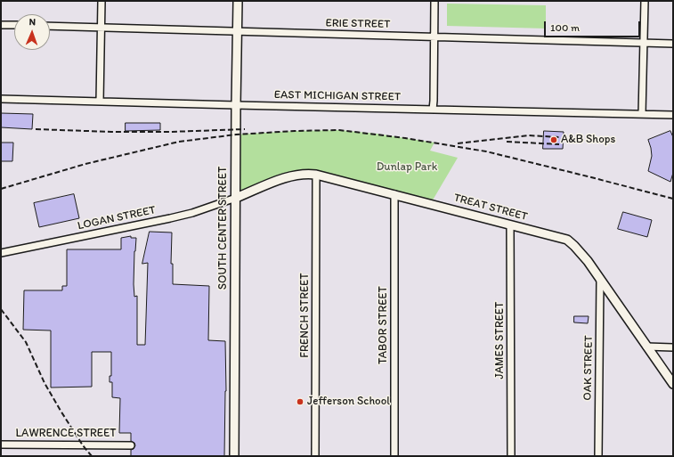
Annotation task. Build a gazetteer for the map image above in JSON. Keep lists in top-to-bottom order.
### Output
{
  "streets": {
    "street": [
      "ERIE STREET",
      "EAST MICHIGAN STREET",
      "TREAT STREET",
      "LOGAN STREET",
      "SOUTH CENTER STREET",
      "FRENCH STREET",
      "TABOR STREET",
      "JAMES STREET",
      "OAK STREET",
      "LAWRENCE STREET"
    ]
  },
  "crossings": [
    ["ERIE STREET", "SOUTH CENTER STREET"],
    ["EAST MICHIGAN STREET", "SOUTH CENTER STREET"],
    ["TREAT STREET", "LOGAN STREET"],
    ["TREAT STREET", "SOUTH CENTER STREET"],
    ["TREAT STREET", "FRENCH STREET"],
    ["TREAT STREET", "TABOR STREET"],
    ["TREAT STREET", "JAMES STREET"],
    ["TREAT STREET", "OAK STREET"],
    ["LOGAN STREET", "SOUTH CENTER STREET"]
  ],
  "parks": ["Dunlap Park"],
  "places": ["A&B Shops", "Jefferson School"],
  "scale_bar": "100 m",
  "north": "top"
}
